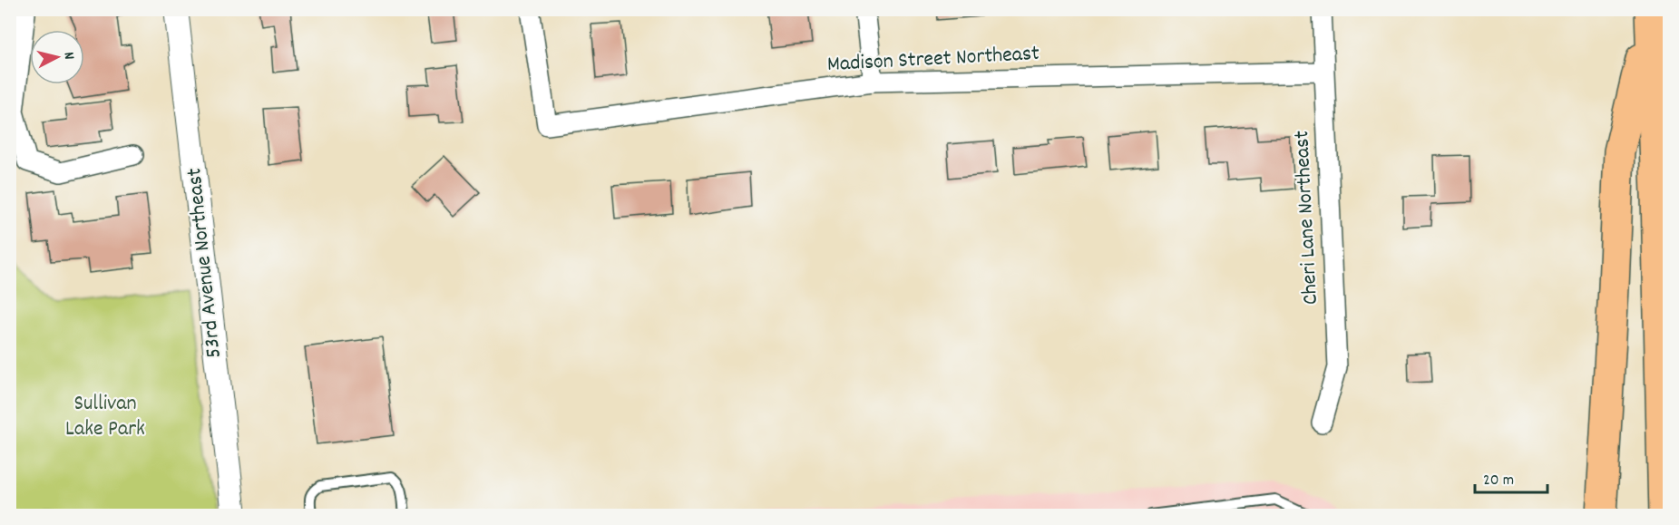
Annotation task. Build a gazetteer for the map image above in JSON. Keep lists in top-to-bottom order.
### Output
{
  "streets": {
    "street": ["Madison Street Northeast", "Cheri Lane Northeast", "53rd Avenue Northeast"]
  },
  "crossings": [
    ["Madison Street Northeast", "Cheri Lane Northeast"]
  ],
  "parks": ["Sullivan Lake Park"],
  "scale_bar": "20 m",
  "north": "right"
}
